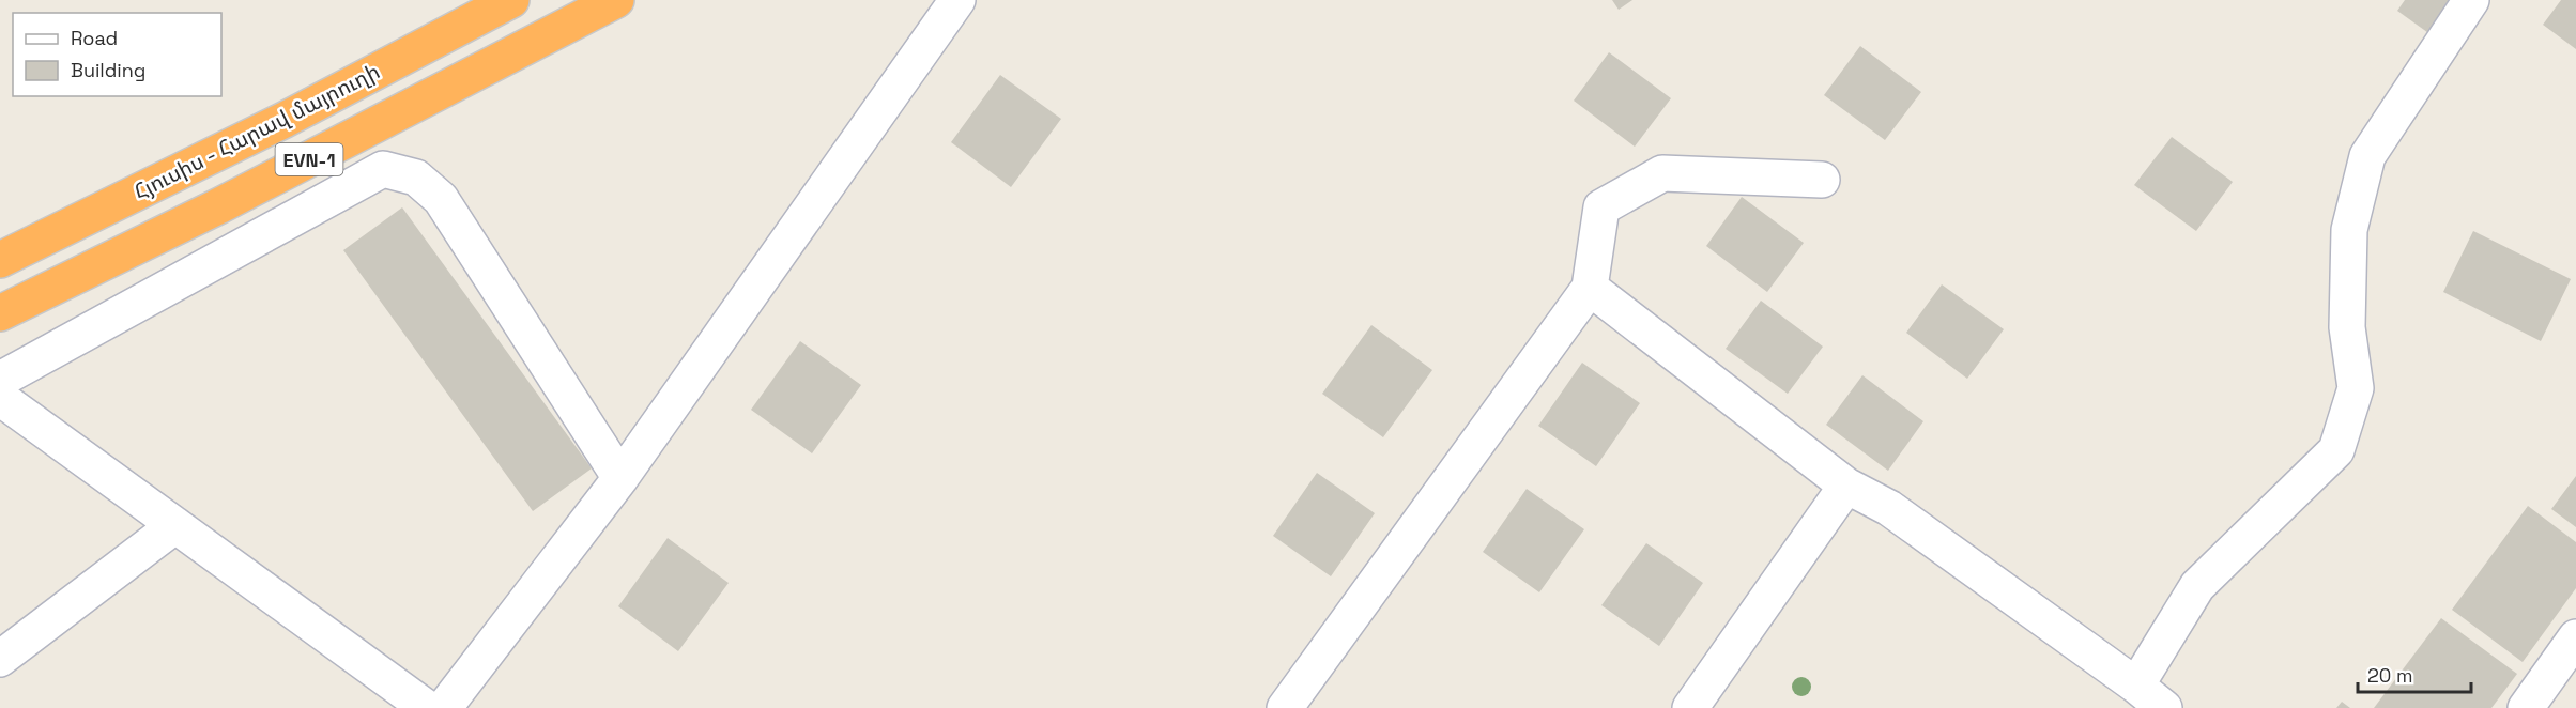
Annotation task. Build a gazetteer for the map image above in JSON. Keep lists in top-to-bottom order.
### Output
{
  "streets": {
    "highway": ["Հյուսիս - Հարավ մայրուղի", "EVN-1"]
  },
  "legend": ["Road", "Building"],
  "scale_bar": "20 m"
}
